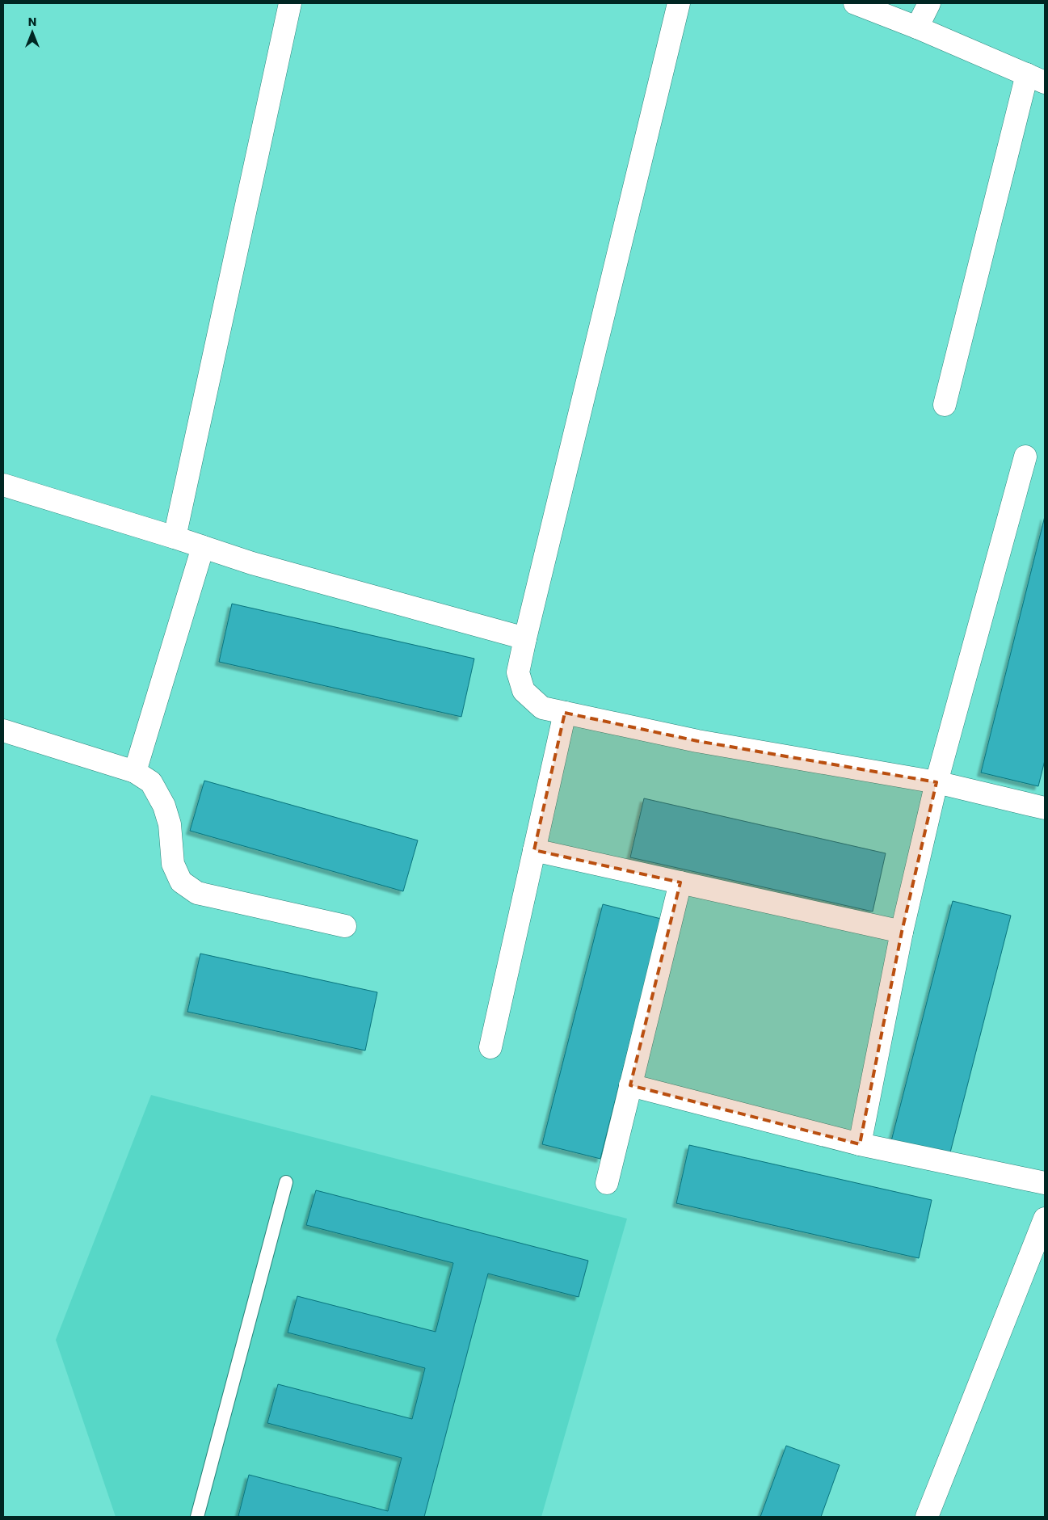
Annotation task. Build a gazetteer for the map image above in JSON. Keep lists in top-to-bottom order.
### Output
{
  "north": "top"
}
